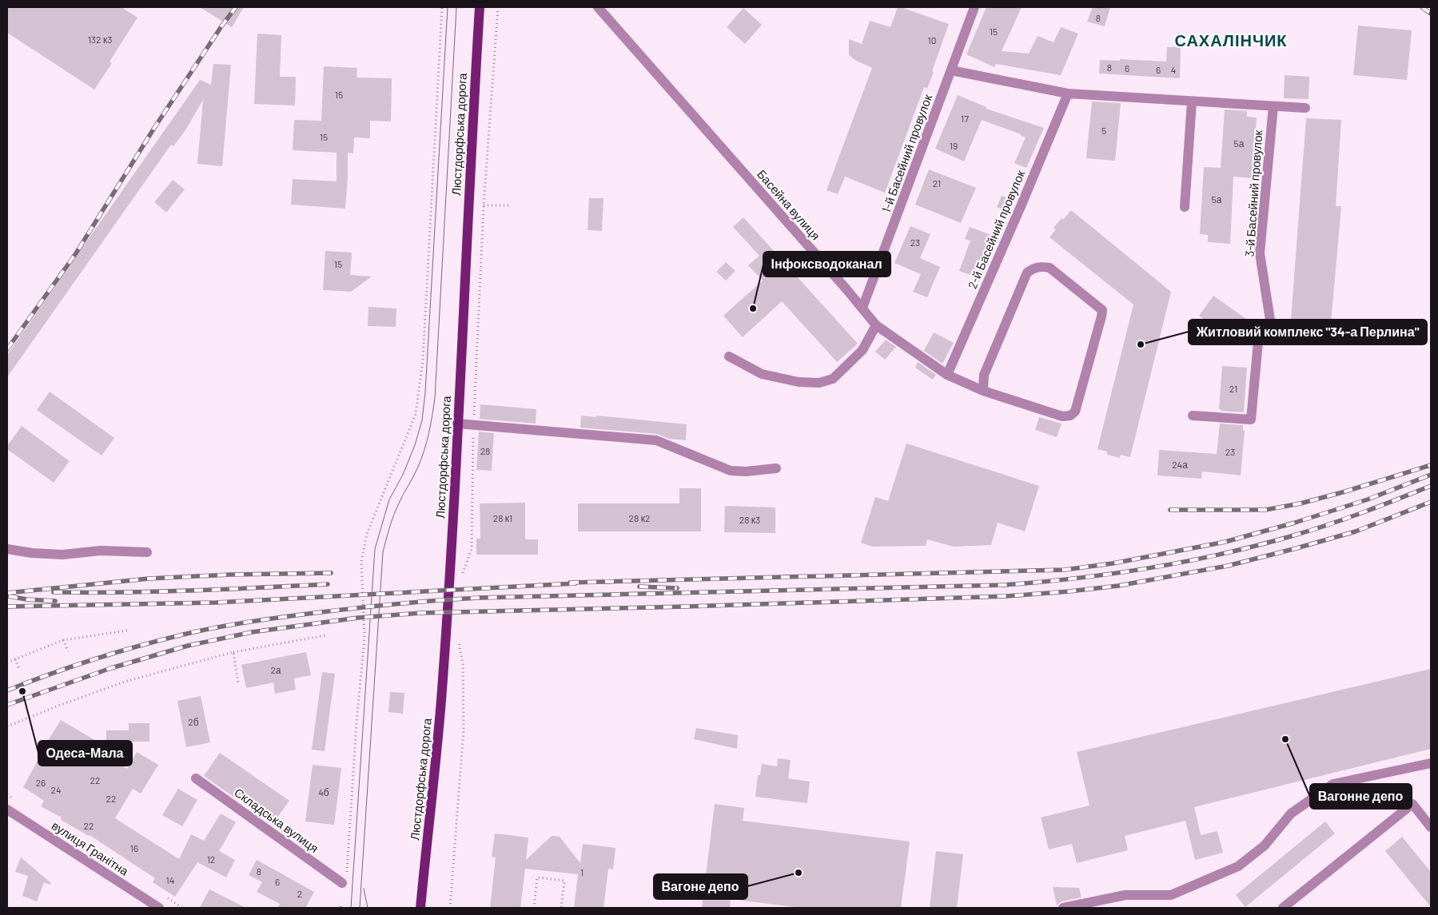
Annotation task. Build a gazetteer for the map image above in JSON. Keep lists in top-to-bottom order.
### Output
{
  "streets": {
    "main road": ["Люстдорфська дорога"],
    "street": [
      "1-й Басейний провулок",
      "3-й Басейний провулок",
      "Басейна вулиця",
      "2-й Басейний провулок",
      "Складська вулиця",
      "вулиця Гранітна"
    ]
  },
  "crossings": [
    ["1-й Басейний провулок", "Басейна вулиця"],
    ["Басейна вулиця", "2-й Басейний провулок"]
  ],
  "districts": ["САХАЛІНЧИК"],
  "places": [
    "Інфоксводоканал",
    "Житловий комплекс \"34-а Перлина\"",
    "Одеса-Мала",
    "Вагонне депо",
    "Вагоне депо"
  ],
  "house_numbers": [
    "8",
    "15",
    "132 к3",
    "10",
    "8",
    "6",
    "6",
    "4",
    "15",
    "17",
    "5",
    "15",
    "5а",
    "19",
    "21",
    "5а",
    "23",
    "15",
    "21",
    "28",
    "23",
    "24а",
    "28 к1",
    "28 к2",
    "28 к3",
    "2а",
    "2б",
    "22",
    "26",
    "24",
    "4б",
    "22",
    "22",
    "16",
    "12",
    "8",
    "1",
    "14",
    "6",
    "2"
  ]
}
